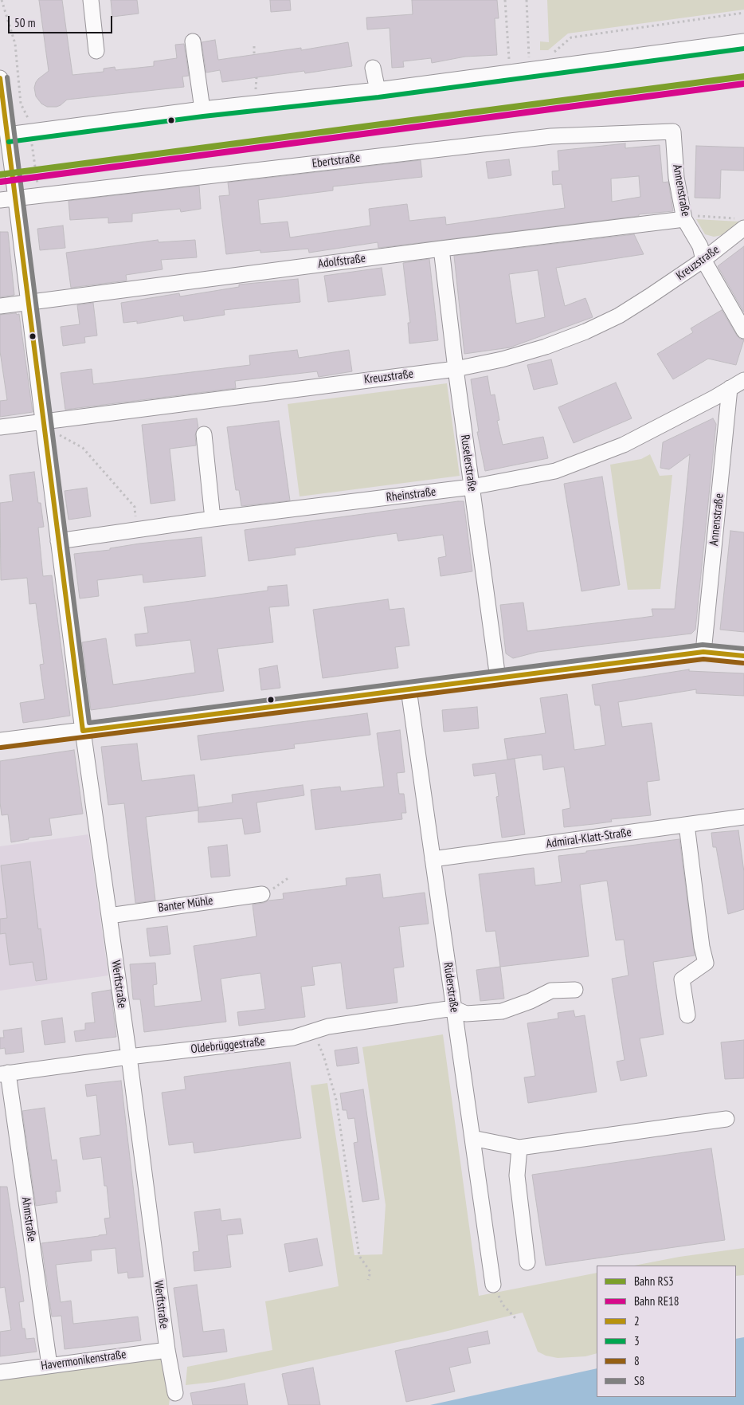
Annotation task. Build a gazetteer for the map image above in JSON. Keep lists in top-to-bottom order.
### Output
{
  "streets": {
    "street": [
      "Ebertstraße",
      "Annenstraße",
      "Adolfstraße",
      "Kreuzstraße",
      "Ruselerstraße",
      "Rheinstraße",
      "Admiral-Klatt-Straße",
      "Banter Mühle",
      "Werftstraße",
      "Rüderstraße",
      "Oldebrüggestraße",
      "Ahmstraße",
      "Havermonikenstraße"
    ]
  },
  "crossings": [
    ["Ebertstraße", "Annenstraße"],
    ["Ebertstraße", "Werftstraße"],
    ["Annenstraße", "Adolfstraße"],
    ["Annenstraße", "Kreuzstraße"],
    ["Annenstraße", "Rheinstraße"],
    ["Adolfstraße", "Ruselerstraße"],
    ["Adolfstraße", "Werftstraße"],
    ["Kreuzstraße", "Ruselerstraße"],
    ["Kreuzstraße", "Werftstraße"],
    ["Ruselerstraße", "Rheinstraße"],
    ["Rheinstraße", "Werftstraße"],
    ["Admiral-Klatt-Straße", "Rüderstraße"],
    ["Banter Mühle", "Werftstraße"],
    ["Werftstraße", "Oldebrüggestraße"],
    ["Werftstraße", "Havermonikenstraße"],
    ["Rüderstraße", "Oldebrüggestraße"],
    ["Oldebrüggestraße", "Ahmstraße"],
    ["Ahmstraße", "Havermonikenstraße"]
  ],
  "lines": [
    "transit line 3",
    "rail line RS3",
    "transit line S8",
    "transit line 2",
    "rail line RE18",
    "transit line 8"
  ],
  "legend": [
    "Bahn RS3",
    "Bahn RE18",
    "2",
    "3",
    "8",
    "S8"
  ],
  "scale_bar": "50 m"
}
